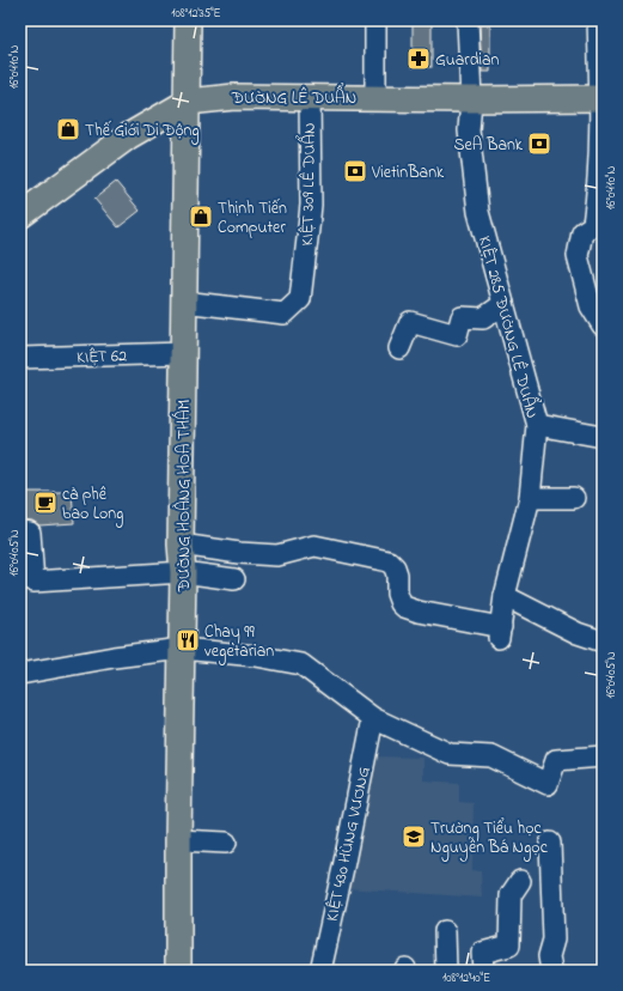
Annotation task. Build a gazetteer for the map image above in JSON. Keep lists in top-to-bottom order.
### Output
{
  "streets": {
    "main road": ["ĐƯỜNG LÊ DUẨN", "ĐƯỜNG HOÀNG HOA THÁM"],
    "lane": [
      "KIỆT 309 LÊ DUẨN",
      "KIỆT 285 ĐƯỜNG LÊ DUẨN",
      "KIỆT 62",
      "KIỆT 430 HÙNG VƯƠNG"
    ]
  },
  "crossings": [
    ["ĐƯỜNG LÊ DUẨN", "KIỆT 309 LÊ DUẨN"],
    ["ĐƯỜNG LÊ DUẨN", "KIỆT 285 ĐƯỜNG LÊ DUẨN"],
    ["ĐƯỜNG LÊ DUẨN", "ĐƯỜNG HOÀNG HOA THÁM"],
    ["KIỆT 309 LÊ DUẨN", "ĐƯỜNG HOÀNG HOA THÁM"],
    ["KIỆT 285 ĐƯỜNG LÊ DUẨN", "ĐƯỜNG HOÀNG HOA THÁM"],
    ["KIỆT 62", "ĐƯỜNG HOÀNG HOA THÁM"]
  ],
  "places": {
    "pharmacy": ["Guardian"],
    "shop": ["Thế Giới Di Động", "Thịnh Tiến Computer"],
    "bank": ["SeA Bank", "VietinBank"],
    "cafe": ["cà phê bao Long"],
    "restaurant": ["Chay 99 vegetarian"],
    "school or university": ["Trường Tiểu học Nguyễn Bá Ngọc"]
  },
  "coordinates": [
    "108°12'35\"E",
    "16°04'10\"N",
    "16°04'05\"N",
    "108°12'40\"E"
  ]
}
